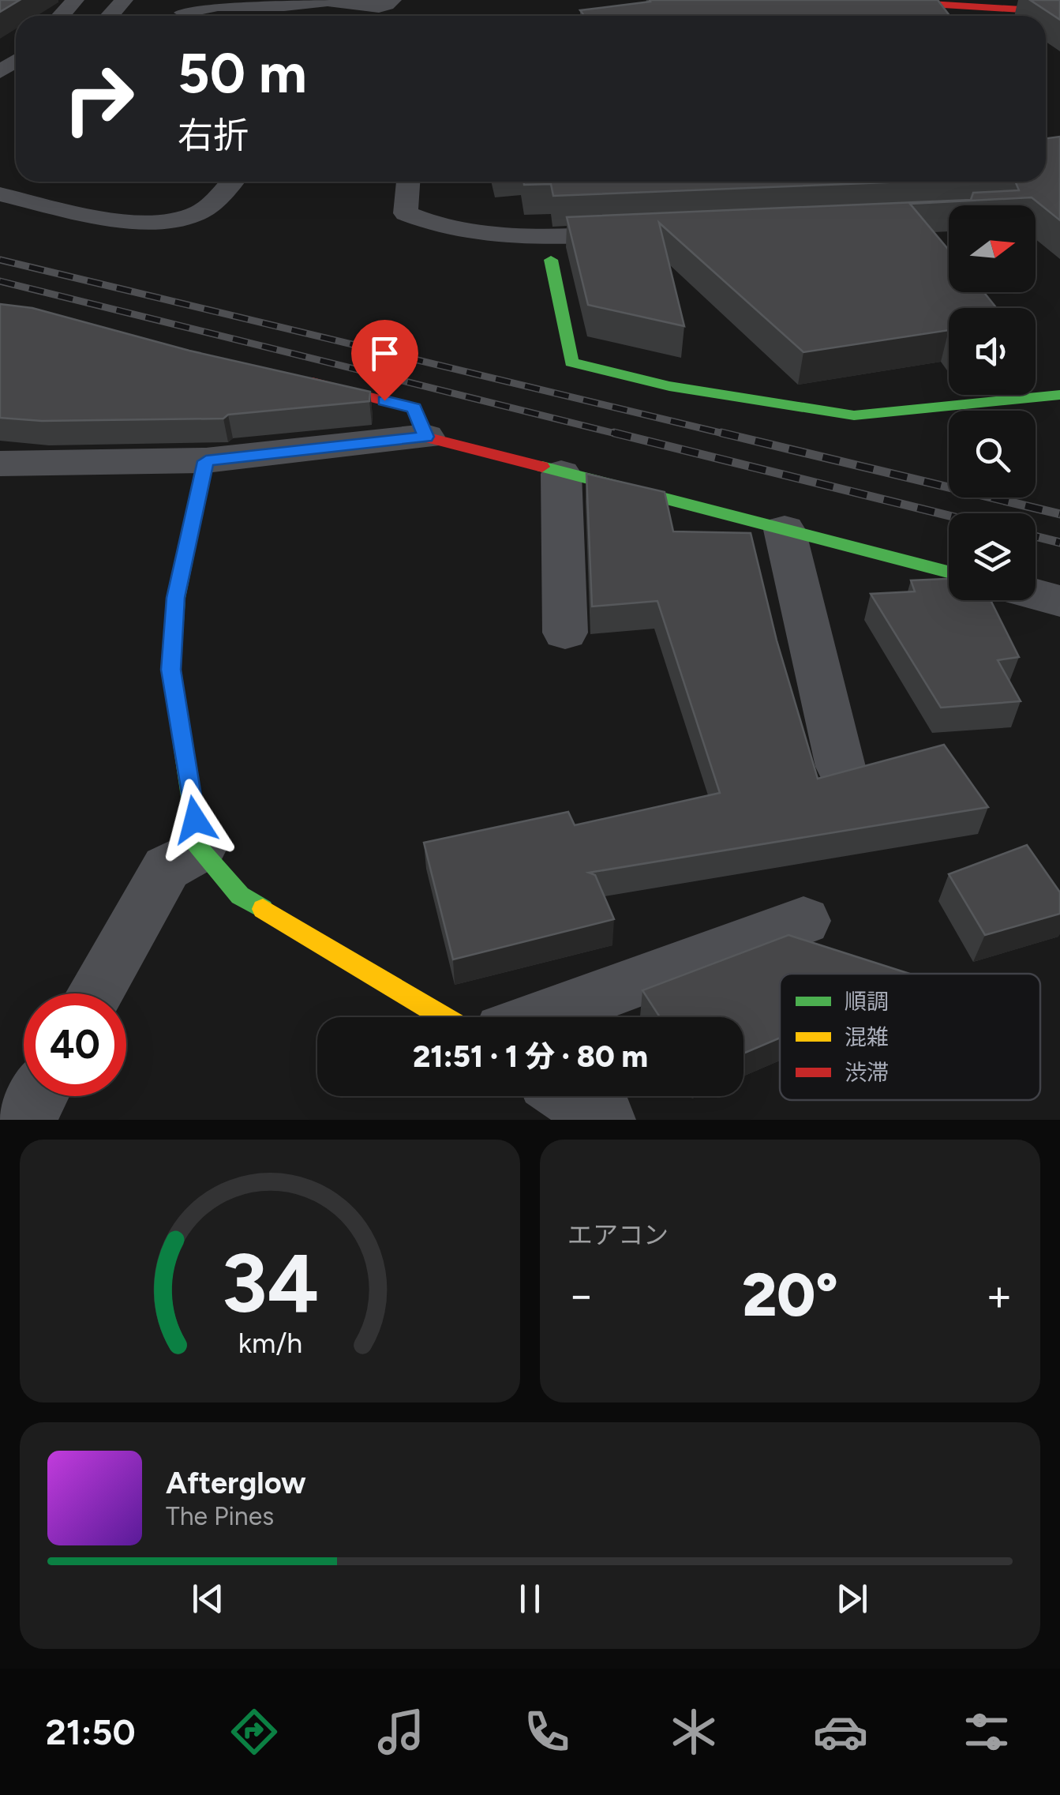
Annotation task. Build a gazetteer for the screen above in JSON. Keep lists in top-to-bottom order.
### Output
{
  "legend": ["順調", "混雑", "渋滞"],
  "north": "right",
  "page": {
    "turn": ["50 m", "右折"],
    "limit": "40",
    "trip": "21:51 · 1 分 · 80 m",
    "tile": "エアコン",
    "heat": ["−", "20°", "+"],
    "song": ["Afterglow", "The Pines"],
    "tabs": "21:50",
    "gauge": ["34", "km/h"]
  }
}
